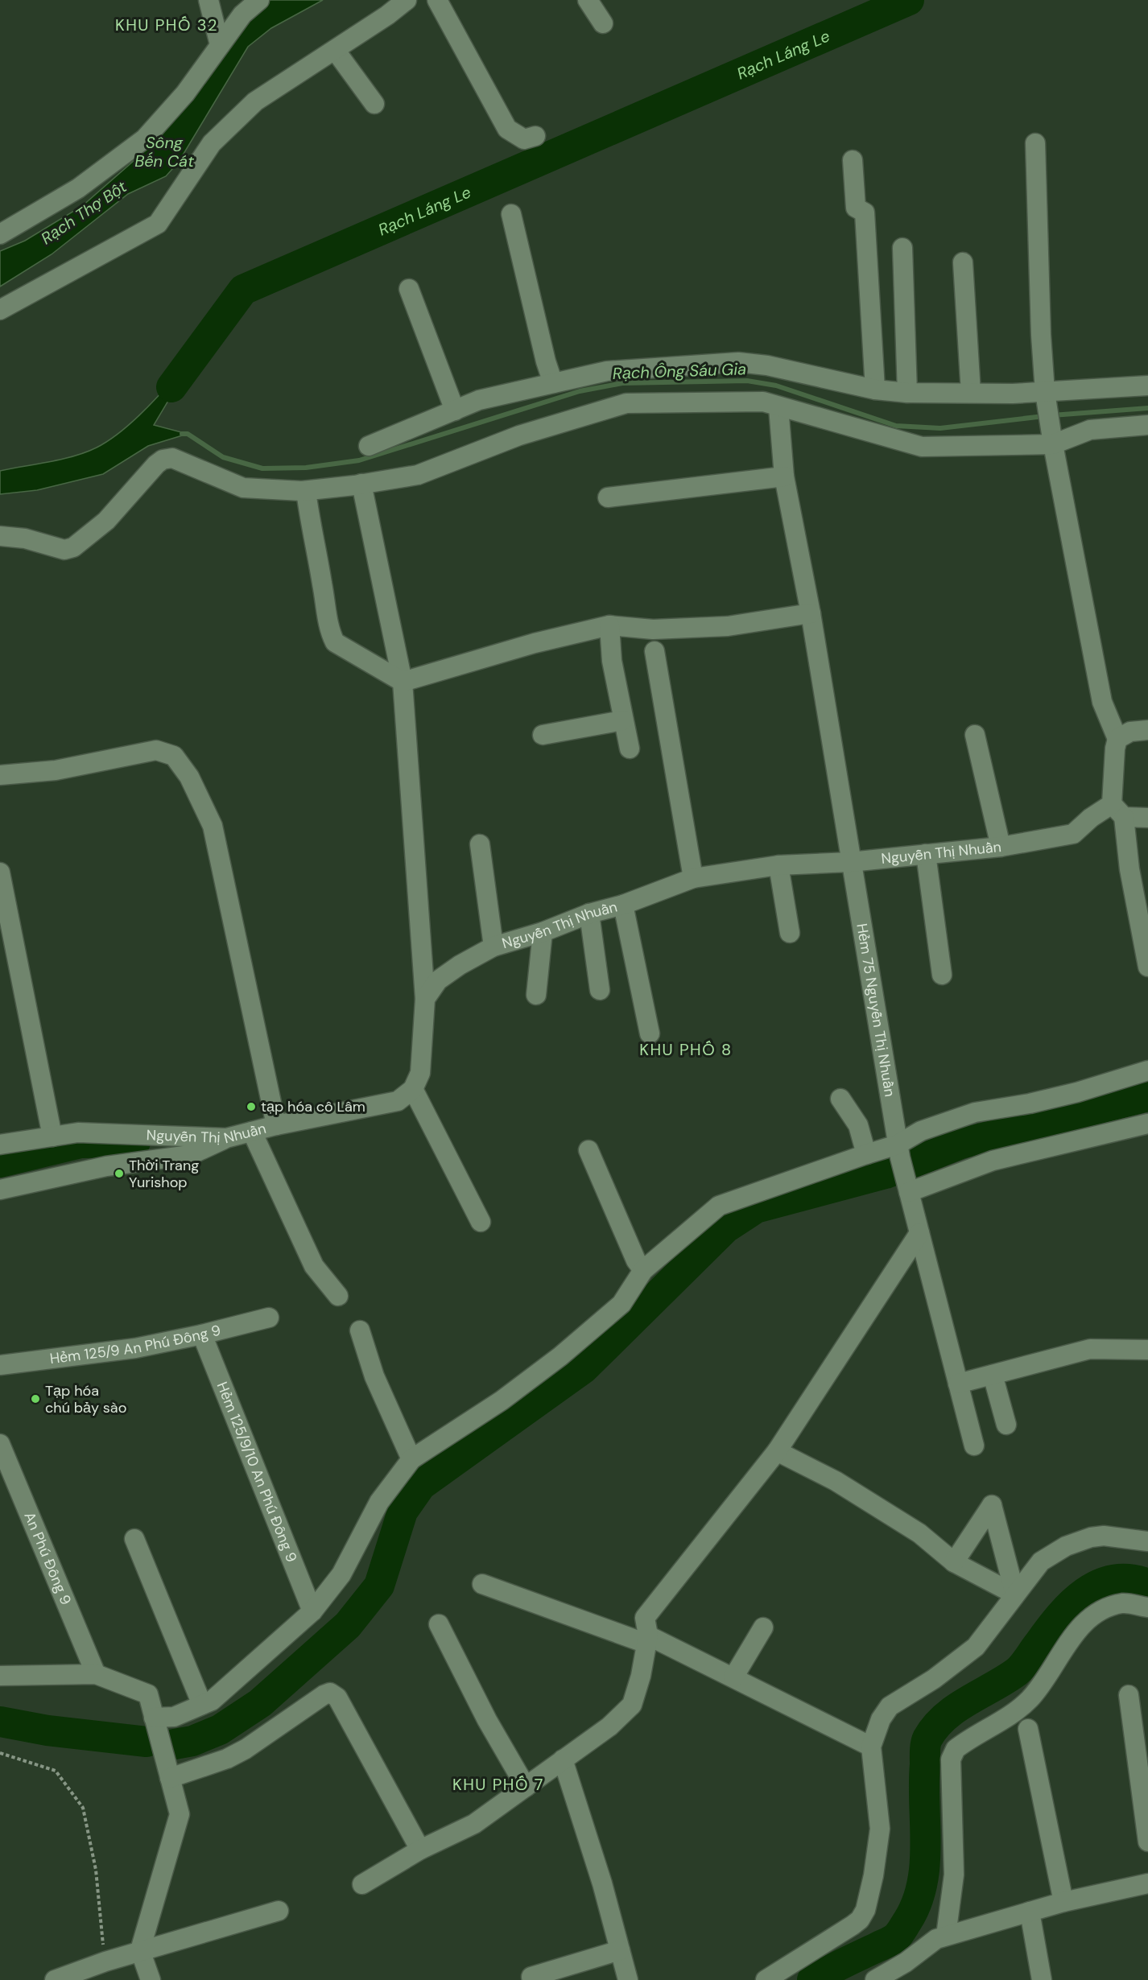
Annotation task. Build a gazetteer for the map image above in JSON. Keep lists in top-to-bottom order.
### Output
{
  "streets": {
    "street": [
      "Nguyễn Thị Nhuần",
      "Hẻm 75 Nguyễn Thị Nhuần",
      "Hẻm 125/9 An Phú Đông 9",
      "Hẻm 125/9/10 An Phú Đông 9",
      "An Phú Đông 9"
    ]
  },
  "crossings": [
    ["Nguyễn Thị Nhuần", "Hẻm 75 Nguyễn Thị Nhuần"],
    ["Hẻm 125/9 An Phú Đông 9", "Hẻm 125/9/10 An Phú Đông 9"]
  ],
  "districts": ["KHU PHỐ 32", "KHU PHỐ 8", "KHU PHỐ 7"],
  "water": [
    "Rạch Láng Le",
    "Sông Bến Cát",
    "Rạch Thợ Bột",
    "Rạch Ông Sáu Gia"
  ],
  "places": ["tạp hóa cô Lâm", "Thời Trang Yurishop", "Tạp hóa chú bảy sào"]
}
